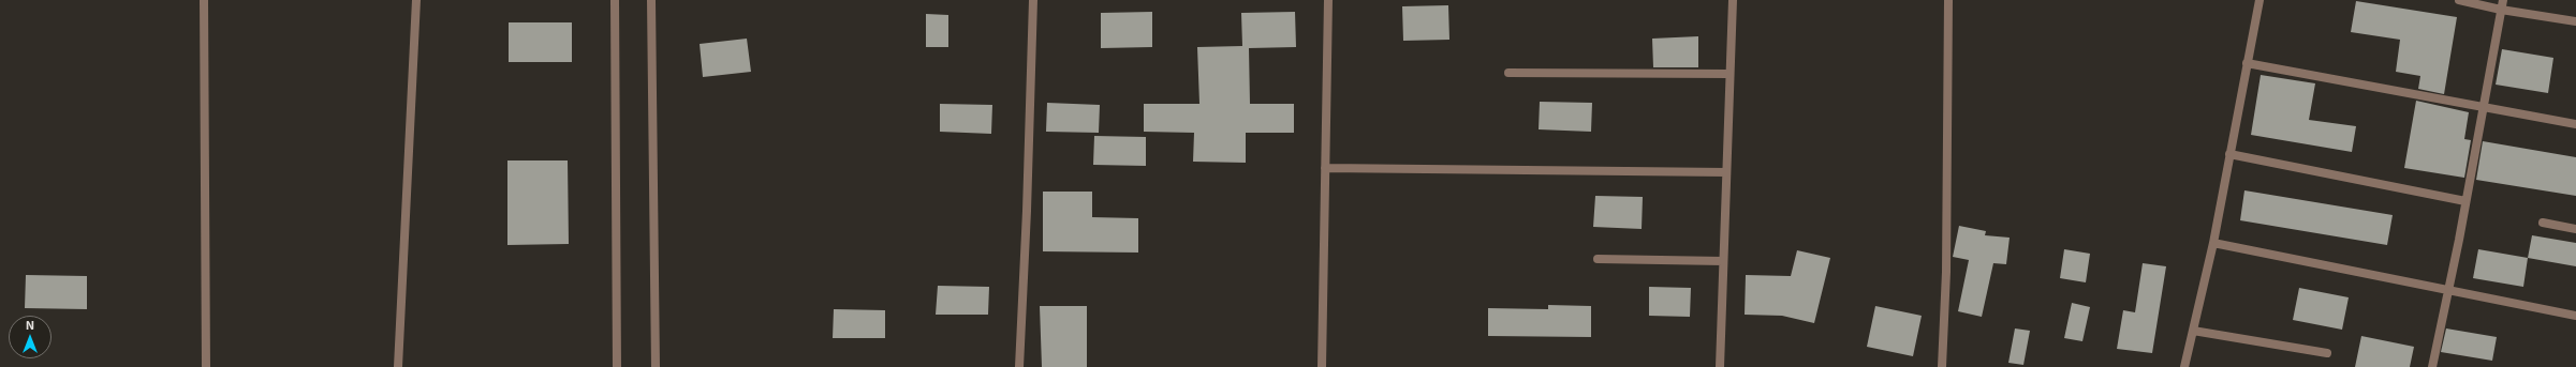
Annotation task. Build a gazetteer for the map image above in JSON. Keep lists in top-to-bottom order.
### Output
{
  "north": "top"
}
